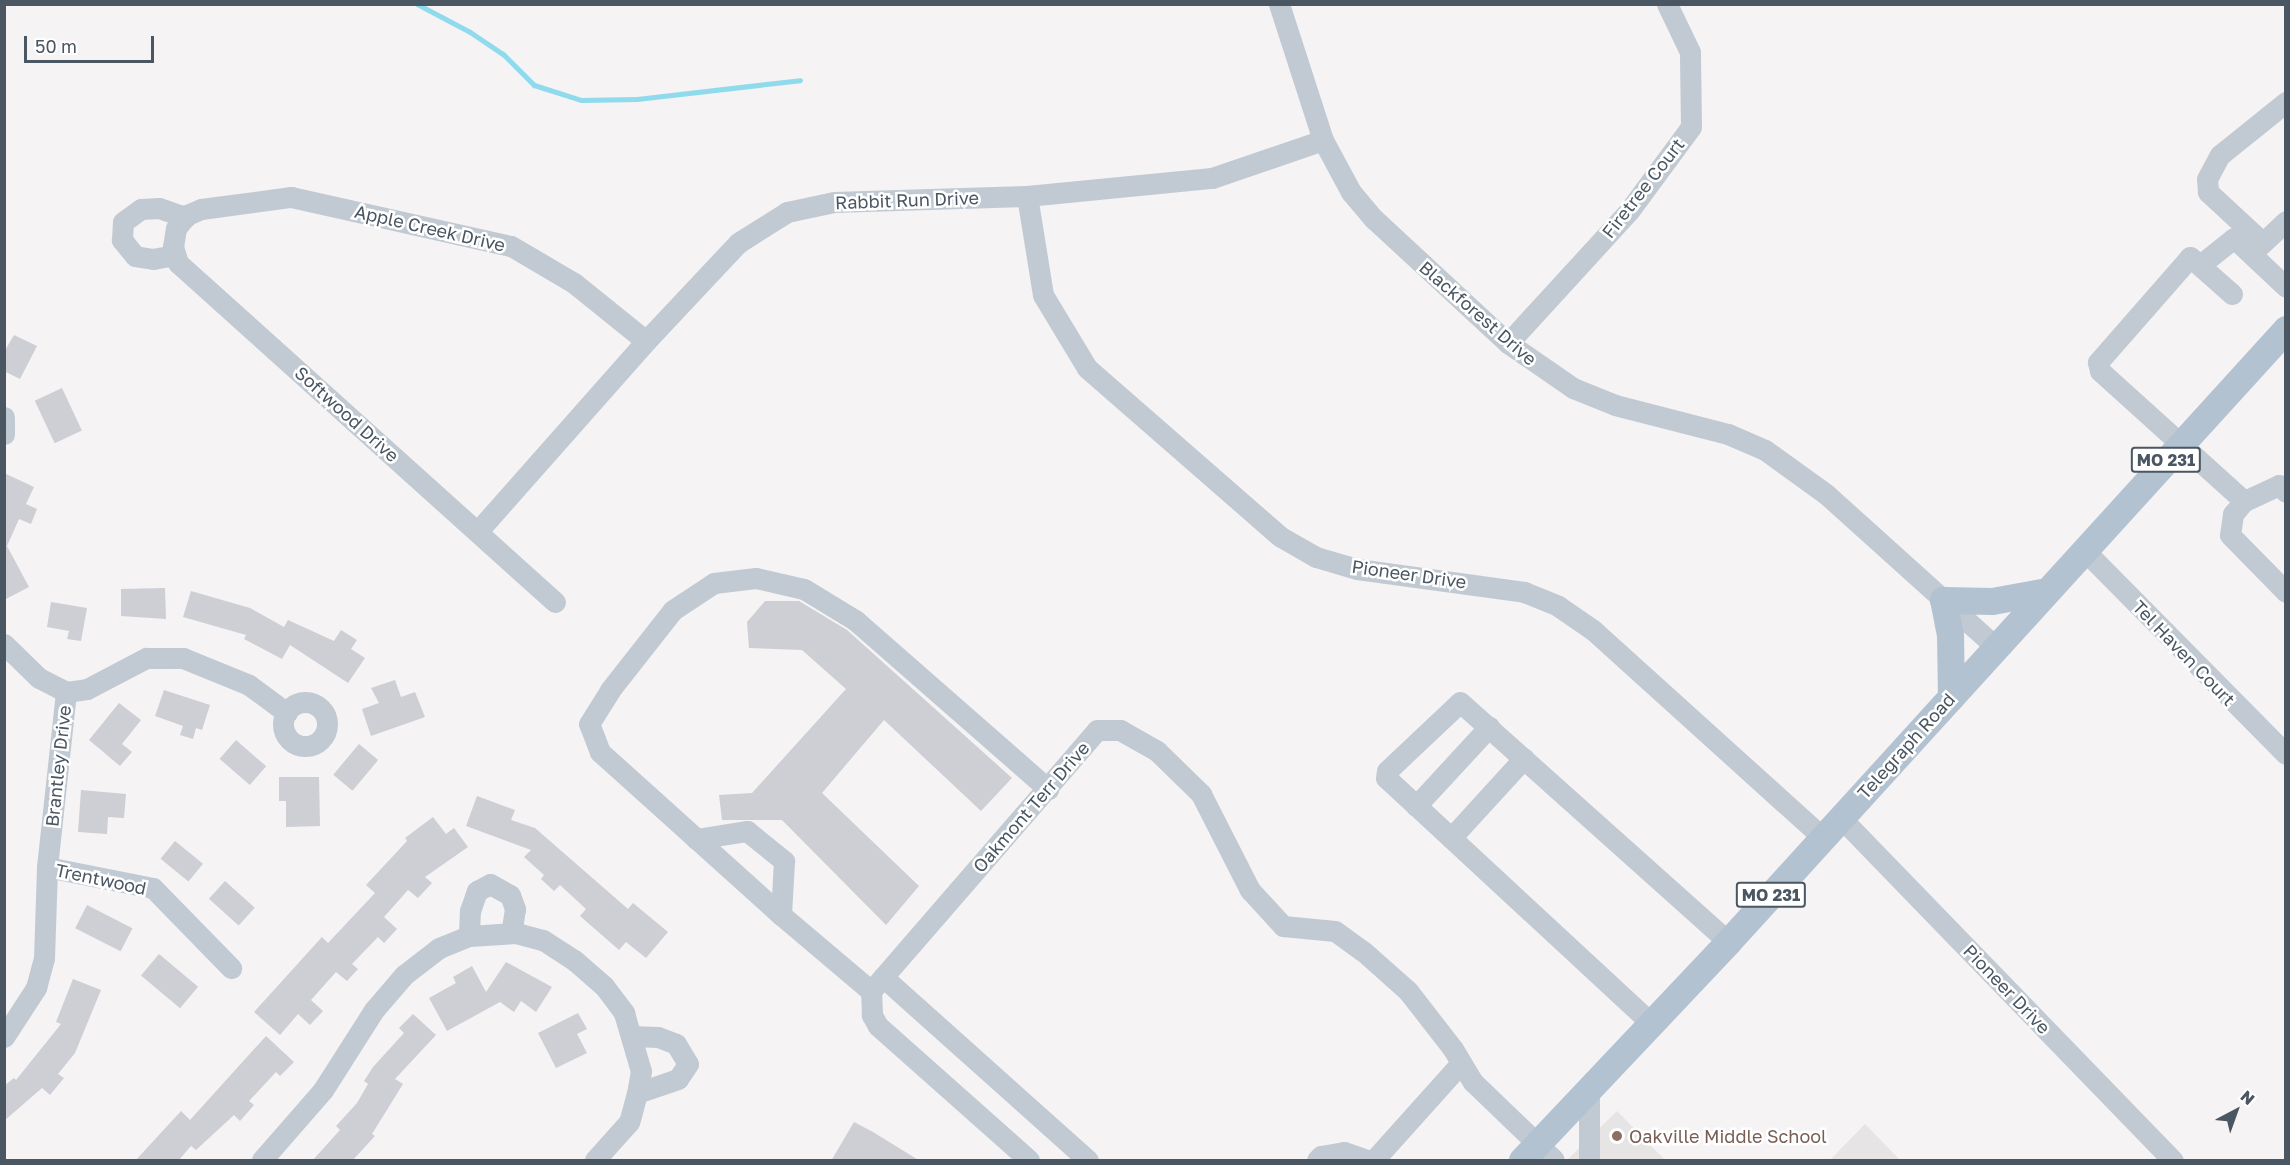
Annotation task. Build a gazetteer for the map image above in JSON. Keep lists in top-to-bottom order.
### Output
{
  "streets": {
    "main road": ["MO 231", "Telegraph Road"],
    "street": [
      "Firetree Court",
      "Rabbit Run Drive",
      "Apple Creek Drive",
      "Blackforest Drive",
      "Softwood Drive",
      "Pioneer Drive",
      "Tel Haven Court",
      "Brantley Drive",
      "Oakmont Terr Drive",
      "Trentwood"
    ]
  },
  "crossings": [
    ["Firetree Court", "Blackforest Drive"],
    ["Rabbit Run Drive", "Apple Creek Drive"],
    ["Rabbit Run Drive", "Blackforest Drive"],
    ["Rabbit Run Drive", "Softwood Drive"],
    ["Rabbit Run Drive", "Pioneer Drive"],
    ["Blackforest Drive", "Telegraph Road"],
    ["Pioneer Drive", "Telegraph Road"],
    ["Tel Haven Court", "Telegraph Road"],
    ["Telegraph Road", "Oakmont Terr Drive"],
    ["Brantley Drive", "Trentwood"]
  ],
  "places": ["Oakville Middle School"],
  "scale_bar": "50 m",
  "north": "top right"
}
